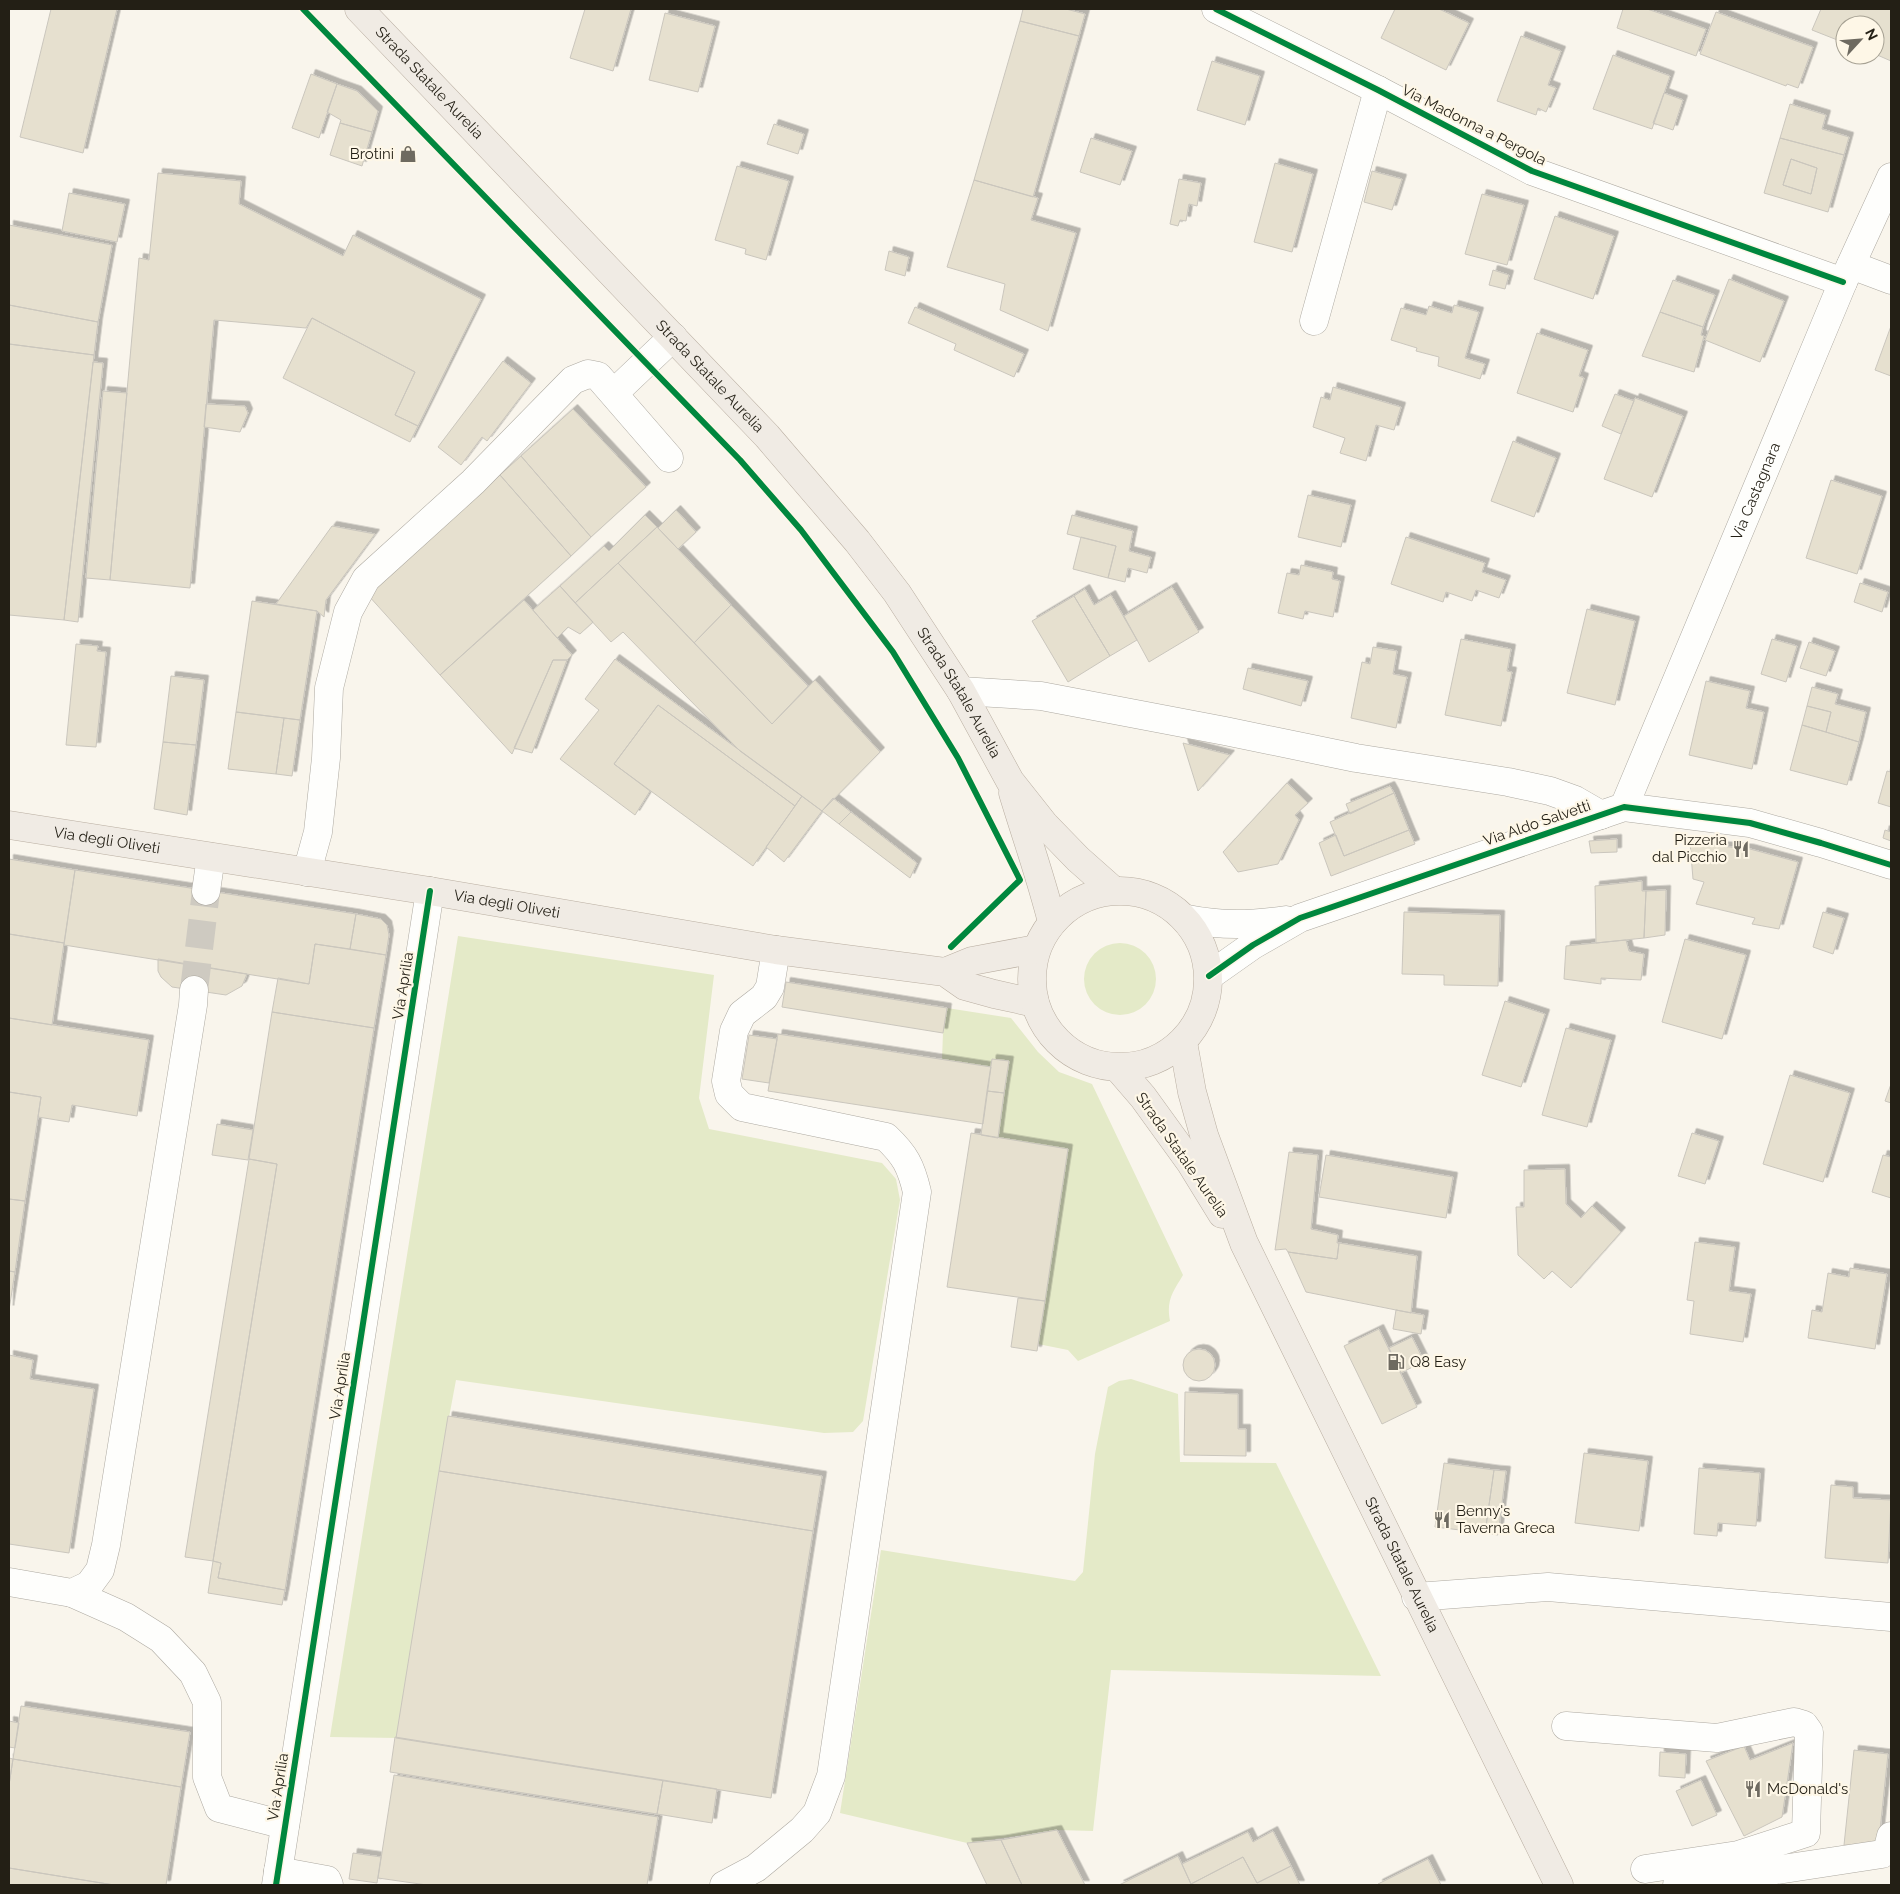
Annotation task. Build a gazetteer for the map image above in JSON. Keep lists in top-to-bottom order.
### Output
{
  "streets": {
    "main road": ["Strada Statale Aurelia", "Via degli Oliveti"],
    "street": [
      "Via Madonna a Pergola",
      "Via Castagnara",
      "Via Aldo Salvetti",
      "Via Aprilia"
    ]
  },
  "crossings": [
    ["Strada Statale Aurelia", "Via Aldo Salvetti"],
    ["Strada Statale Aurelia", "Via degli Oliveti"],
    ["Via Madonna a Pergola", "Via Castagnara"],
    ["Via Castagnara", "Via Aldo Salvetti"],
    ["Via Aldo Salvetti", "Via degli Oliveti"],
    ["Via degli Oliveti", "Via Aprilia"]
  ],
  "places": {
    "shop": ["Brotini"],
    "restaurant": ["Pizzeria dal Picchio", "Benny's Taverna Greca", "McDonald's"],
    "fuel station": ["Q8 Easy"]
  },
  "north": "top right"
}
